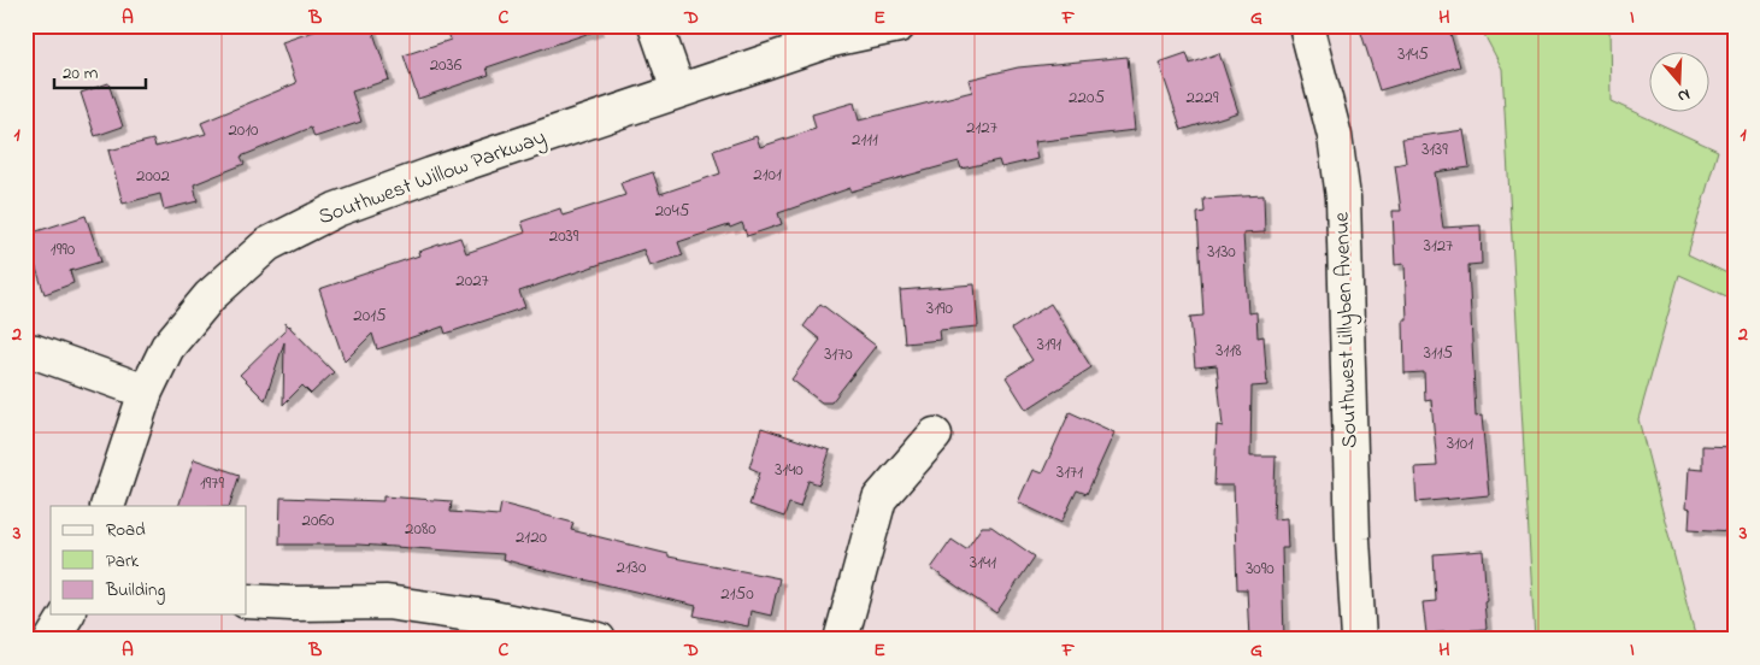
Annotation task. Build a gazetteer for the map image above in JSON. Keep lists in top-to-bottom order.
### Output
{
  "streets": {
    "street": ["Southwest Willow Parkway", "Southwest Lillyben Avenue"]
  },
  "house_numbers": [
    "3145",
    "2036",
    "2205",
    "2229",
    "2127",
    "2010",
    "2111",
    "3139",
    "2101",
    "2002",
    "2045",
    "2039",
    "3127",
    "1990",
    "3130",
    "2027",
    "3190",
    "2015",
    "3191",
    "3118",
    "3115",
    "3170",
    "3101",
    "3140",
    "3171",
    "1979",
    "2060",
    "2080",
    "2120",
    "3141",
    "2130",
    "3090",
    "2150"
  ],
  "legend": ["Road", "Park", "Building"],
  "scale_bar": "20 m",
  "north": "bottom",
  "grid": {
    "columns": [
      "A",
      "B",
      "C",
      "D",
      "E",
      "F",
      "G",
      "H",
      "I"
    ],
    "rows": ["1", "2", "3"]
  }
}
